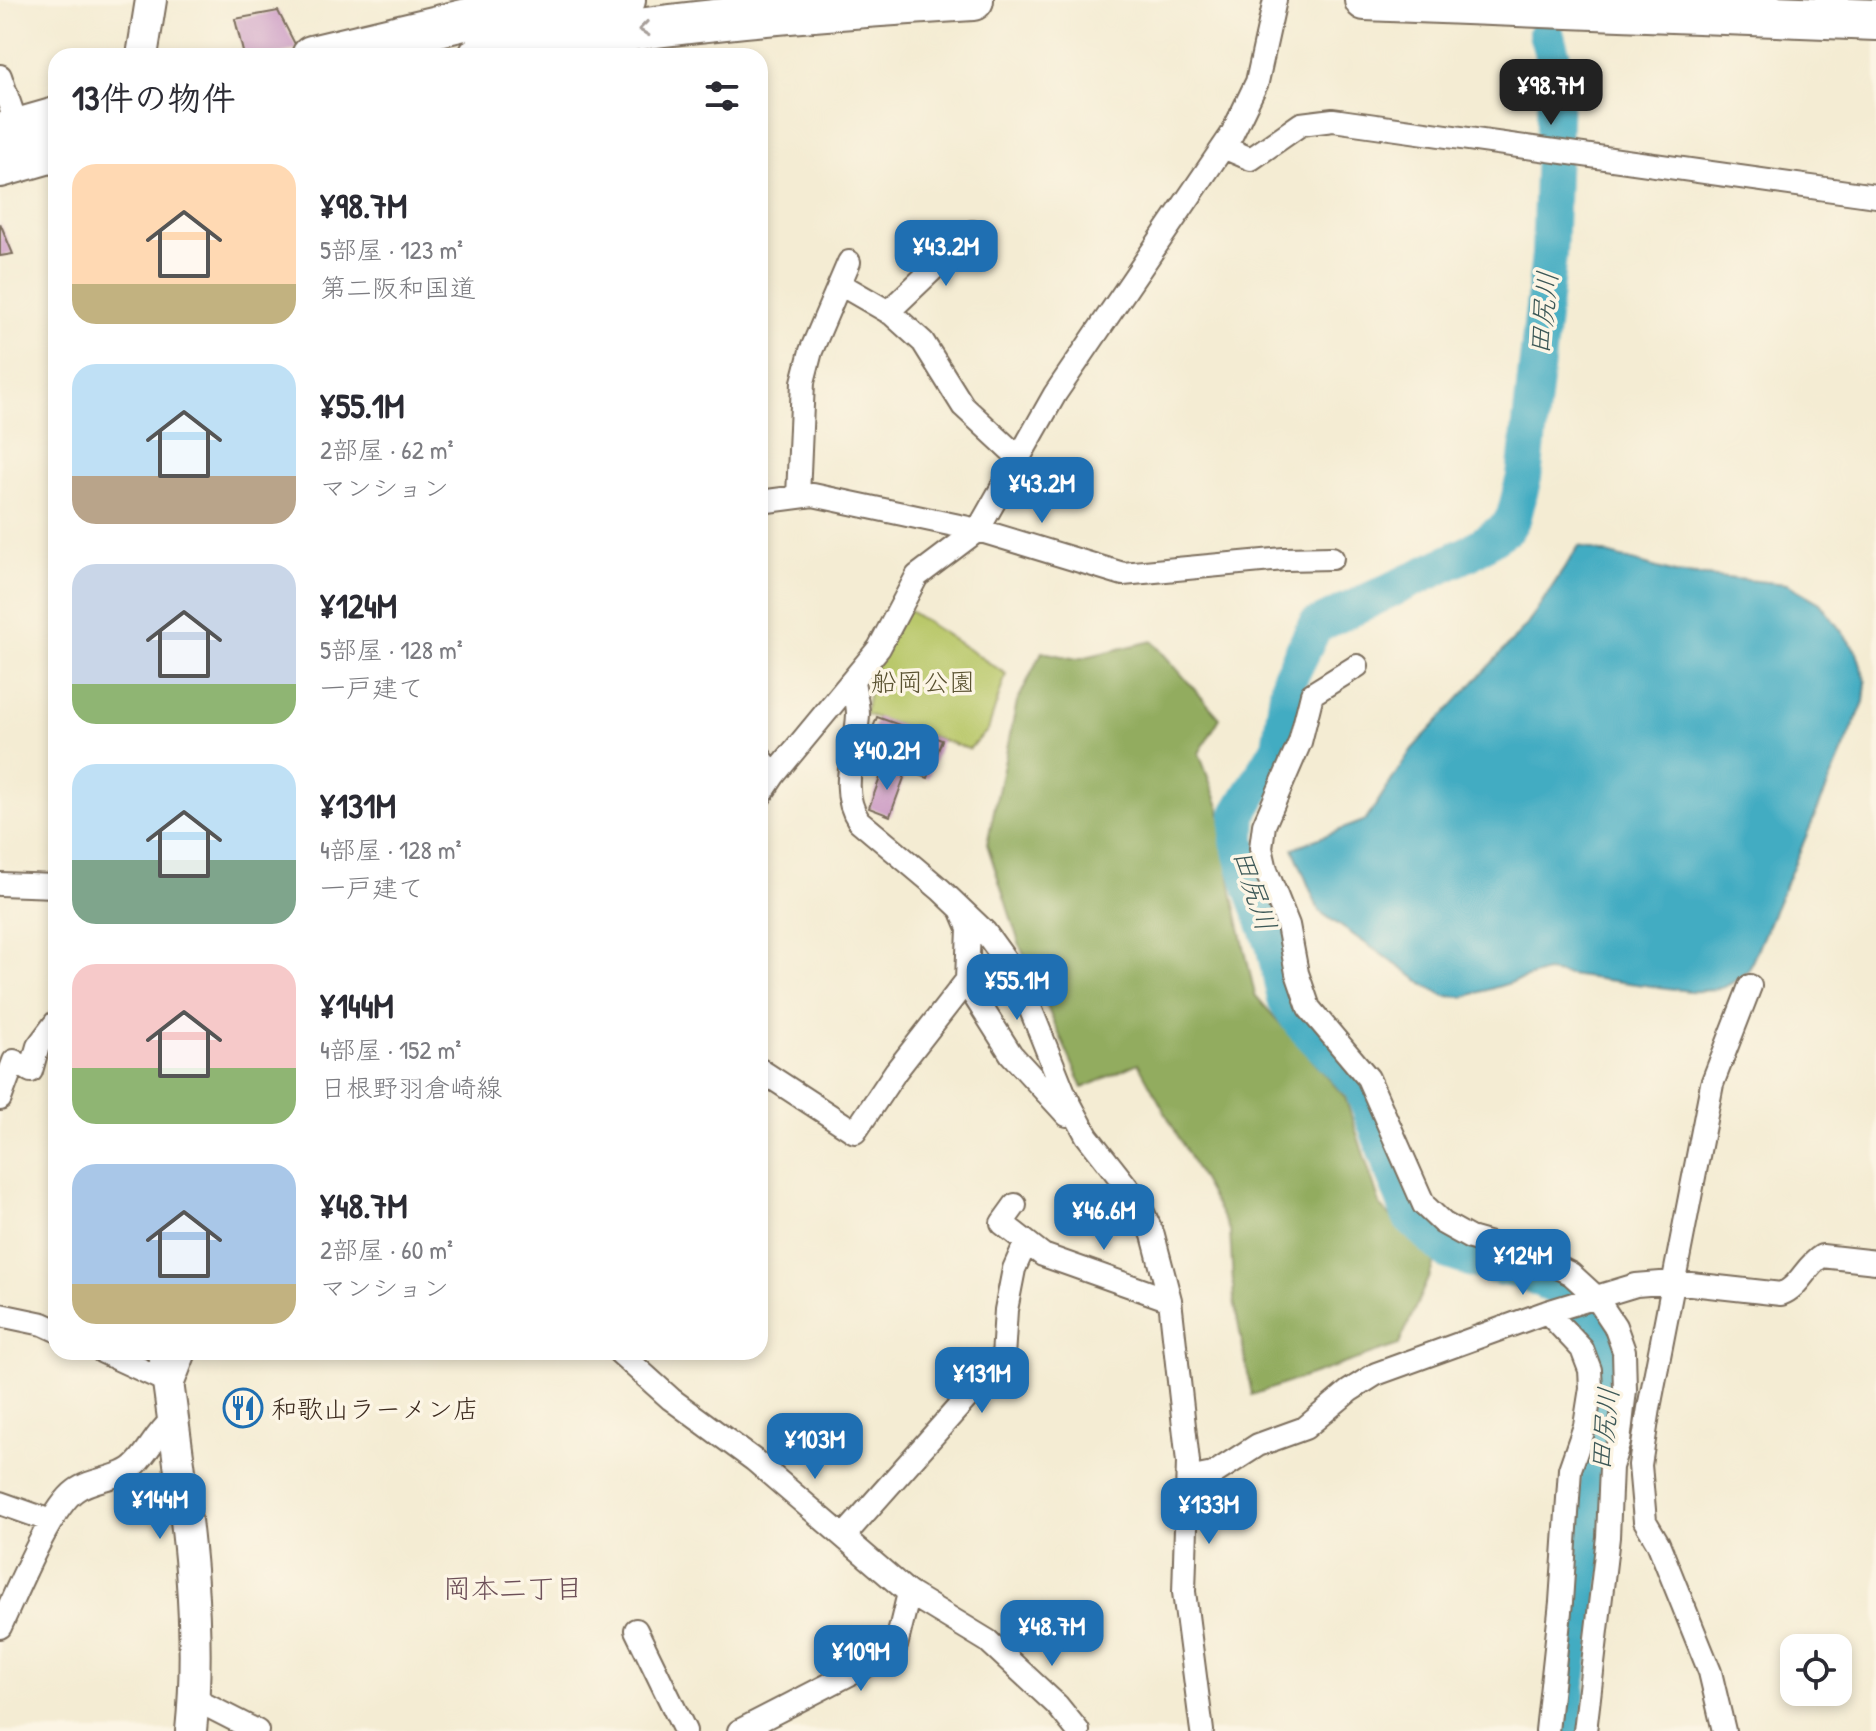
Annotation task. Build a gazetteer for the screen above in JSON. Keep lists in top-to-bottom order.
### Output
{
  "districts": ["岡本二丁目"],
  "water": ["田尻川"],
  "parks": ["船岡公園"],
  "places": {
    "restaurant": ["和歌山ラーメン店"]
  },
  "page": {
    "heading": "13件の物件",
    "price": [
      "¥98.7M",
      "¥43.2M",
      "¥43.2M",
      "¥40.2M",
      "¥55.1M",
      "¥46.6M",
      "¥124M",
      "¥131M",
      "¥103M",
      "¥144M",
      "¥133M",
      "¥48.7M",
      "¥109M"
    ],
    "list": [
      {
        "name": "¥98.7M",
        "note": "5部屋 · 123 m² · 第二阪和国道"
      },
      {
        "name": "¥55.1M",
        "note": "2部屋 · 62 m² · マンション"
      },
      {
        "name": "¥124M",
        "note": "5部屋 · 128 m² · 一戸建て"
      },
      {
        "name": "¥131M",
        "note": "4部屋 · 128 m² · 一戸建て"
      },
      {
        "name": "¥144M",
        "note": "4部屋 · 152 m² · 日根野羽倉崎線"
      },
      {
        "name": "¥48.7M",
        "note": "2部屋 · 60 m² · マンション"
      }
    ]
  }
}
